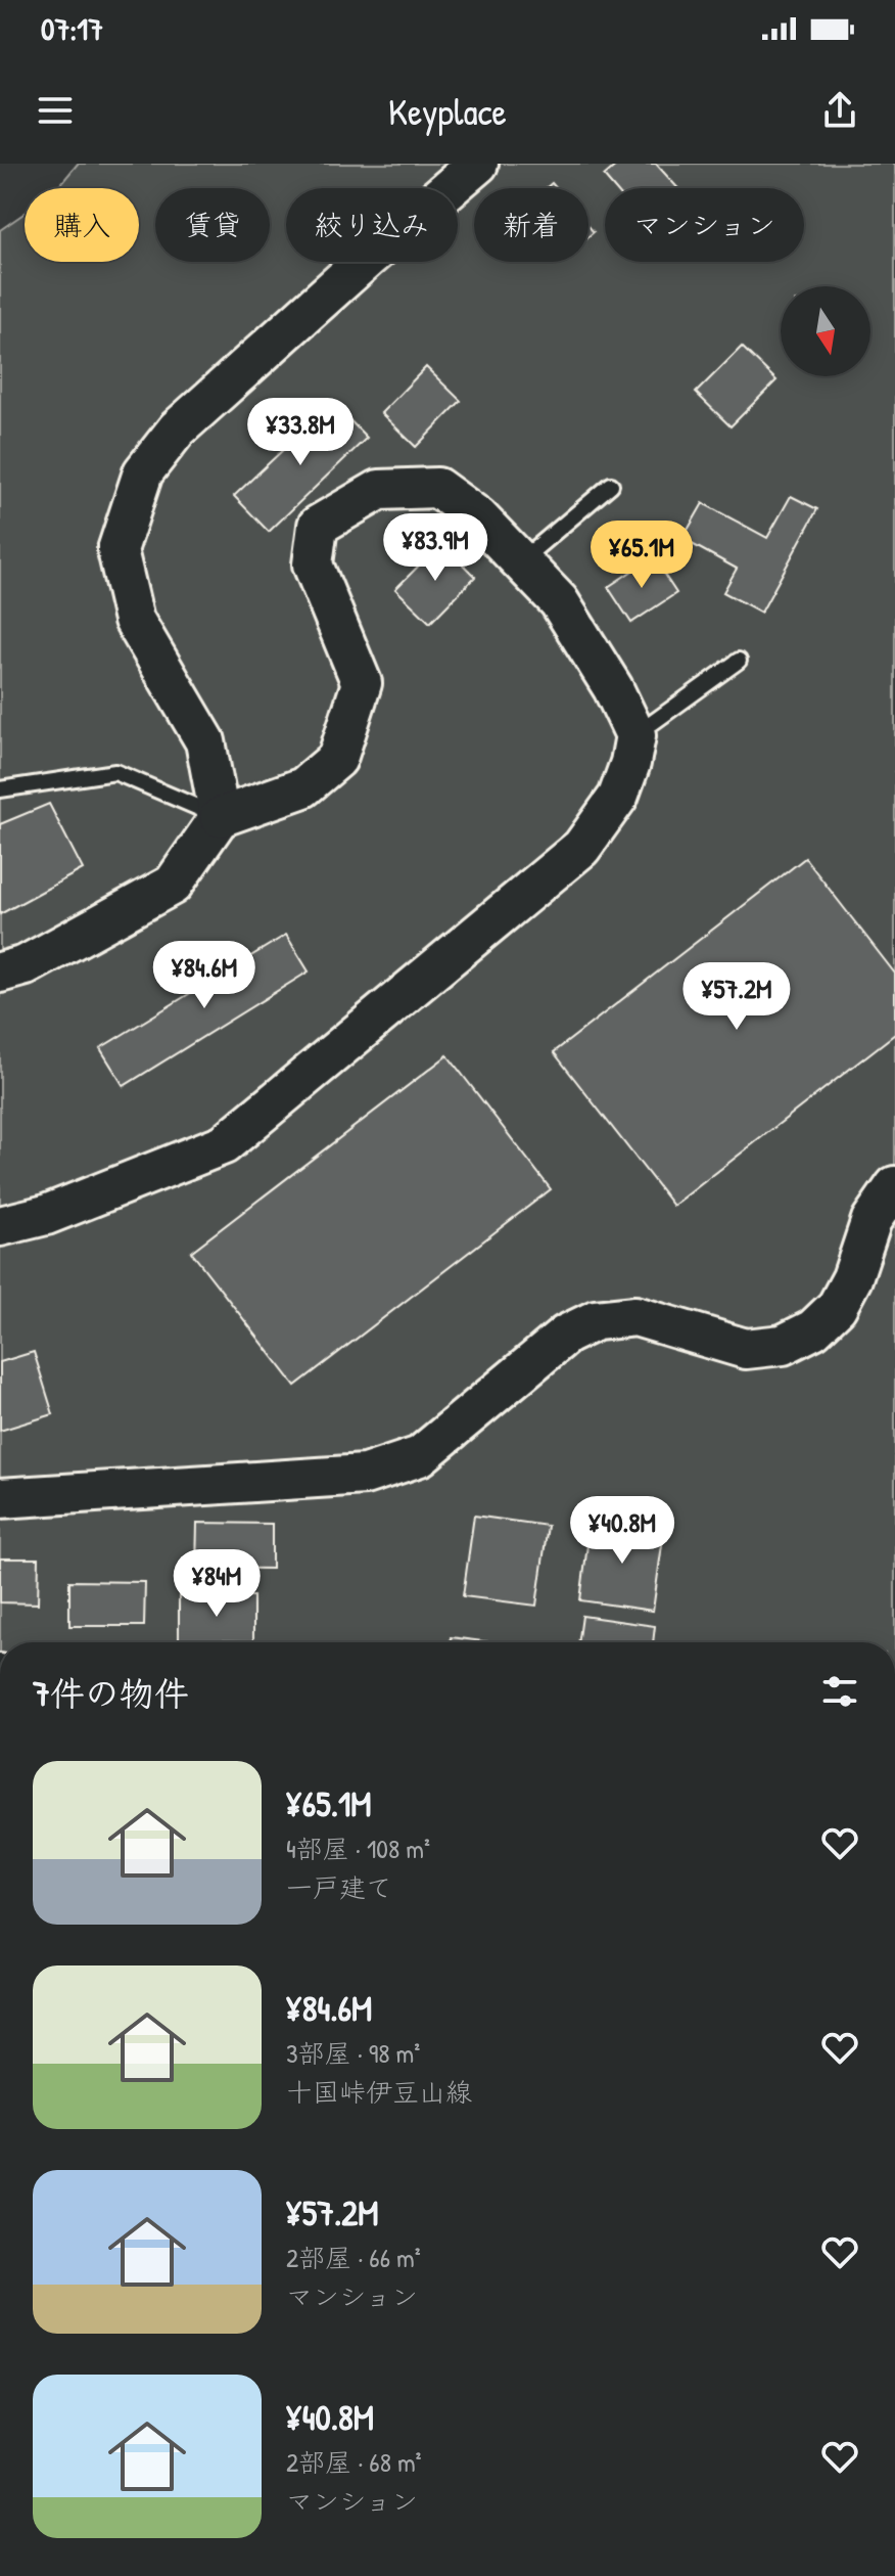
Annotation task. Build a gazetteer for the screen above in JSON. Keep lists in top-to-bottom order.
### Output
{
  "north": "bottom",
  "page": {
    "status": "07:17",
    "header": "Keyplace",
    "chip": [
      "購入",
      "賃貸",
      "絞り込み",
      "新着",
      "マンション"
    ],
    "price": [
      "¥33.8M",
      "¥83.9M",
      "¥65.1M",
      "¥84.6M",
      "¥57.2M",
      "¥40.8M",
      "¥84M"
    ],
    "heading": "7件の物件",
    "list": [
      {
        "name": "¥65.1M",
        "note": "4部屋 · 108 m² · 一戸建て"
      },
      {
        "name": "¥84.6M",
        "note": "3部屋 · 98 m² · 十国峠伊豆山線"
      },
      {
        "name": "¥57.2M",
        "note": "2部屋 · 66 m² · マンション"
      },
      {
        "name": "¥40.8M",
        "note": "2部屋 · 68 m² · マンション"
      }
    ]
  }
}
